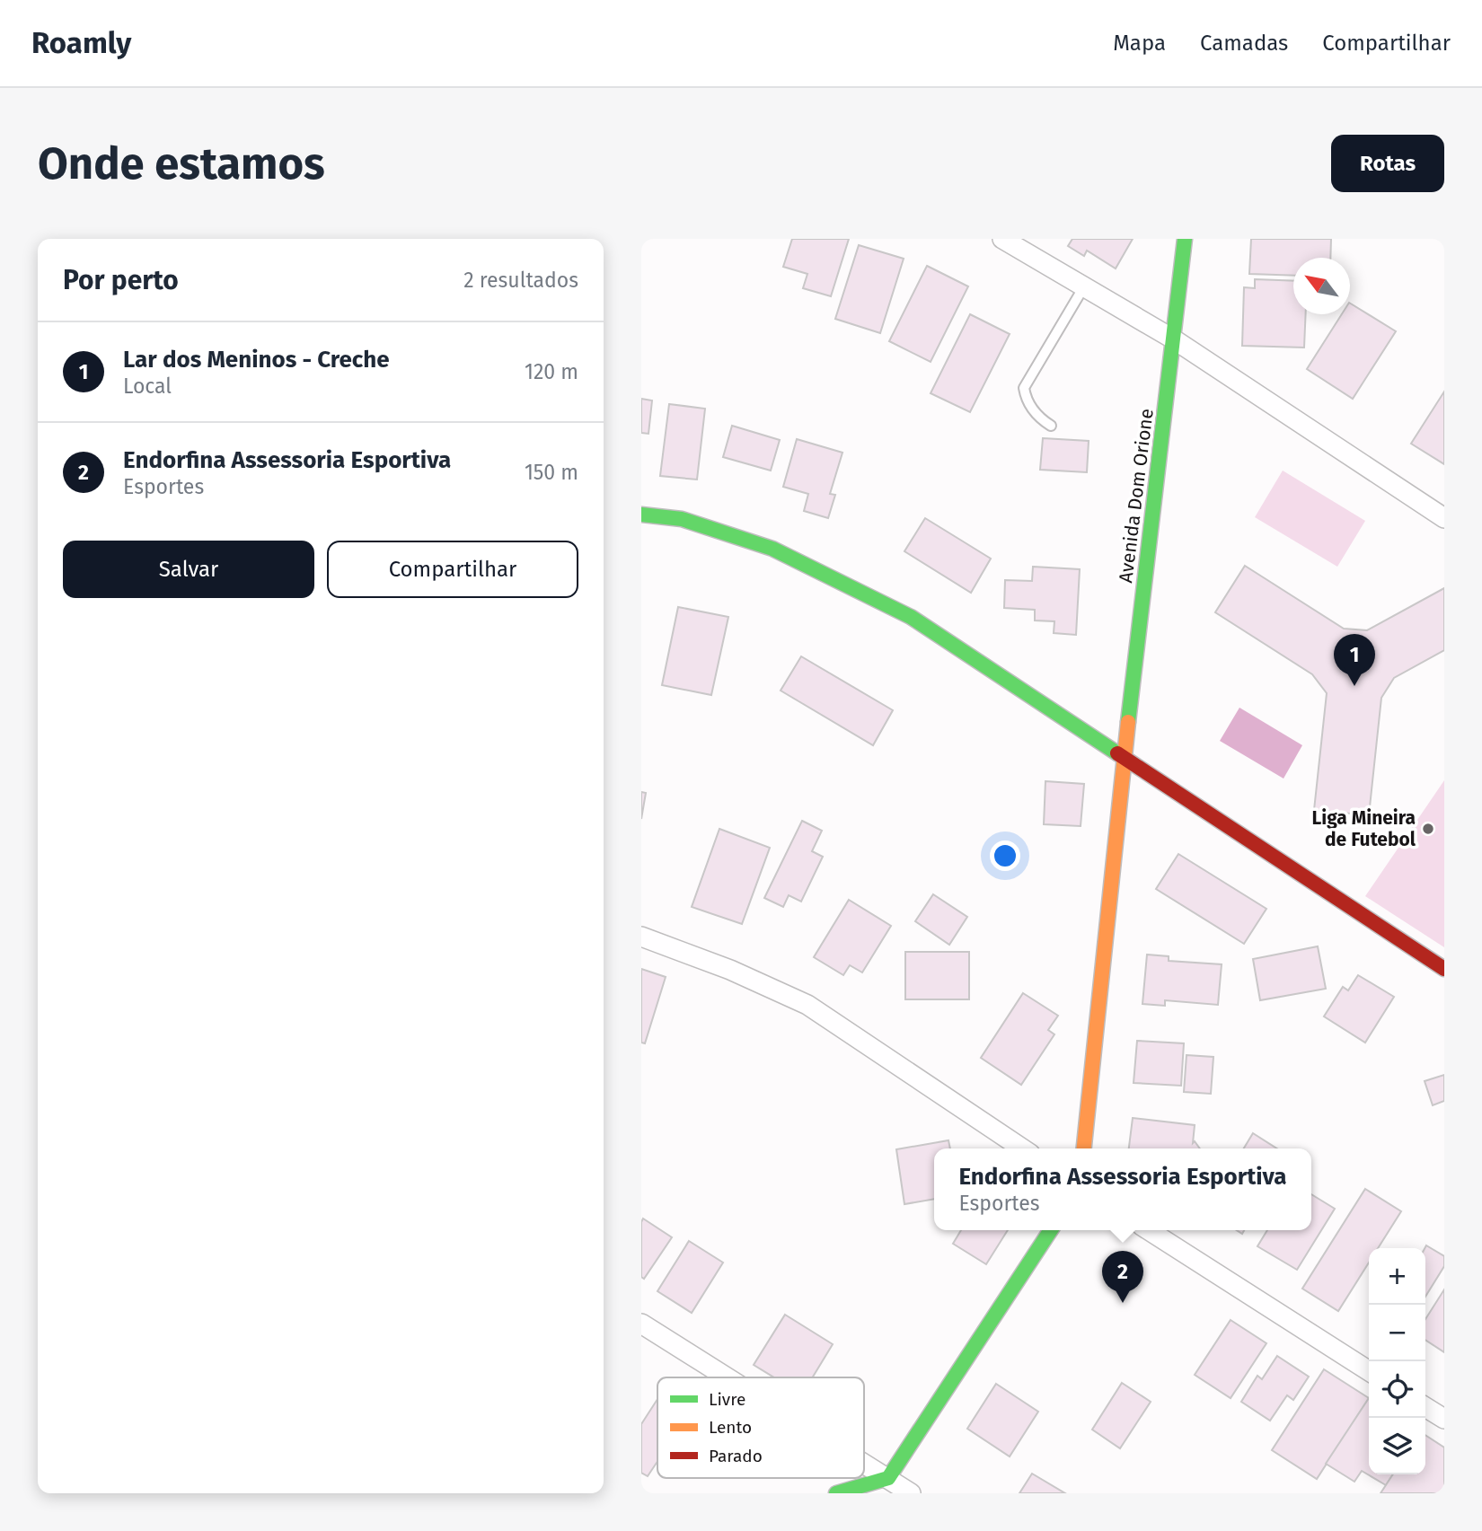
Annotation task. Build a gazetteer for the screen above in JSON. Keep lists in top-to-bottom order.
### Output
{
  "streets": {
    "street": ["Avenida Dom Orione"]
  },
  "places": ["Liga Mineira de Futebol"],
  "legend": ["Livre", "Lento", "Parado"],
  "north": "top left",
  "page": {
    "header": "Roamly",
    "nav": ["Mapa", "Camadas", "Compartilhar"],
    "buttons": [
      "Rotas",
      ["Salvar", "Compartilhar"]
    ],
    "title": "Onde estamos",
    "heading": ["Por perto", "2 resultados"],
    "list": [
      {
        "mark": "1",
        "name": "Lar dos Meninos - Creche",
        "note": "Local",
        "value": "120 m"
      },
      {
        "mark": "2",
        "name": "Endorfina Assessoria Esportiva",
        "note": "Esportes",
        "value": "150 m"
      }
    ],
    "pins": ["1", "2"],
    "popup": ["Endorfina Assessoria Esportiva", "Esportes"],
    "map_buttons": ["+", "−"]
  }
}
